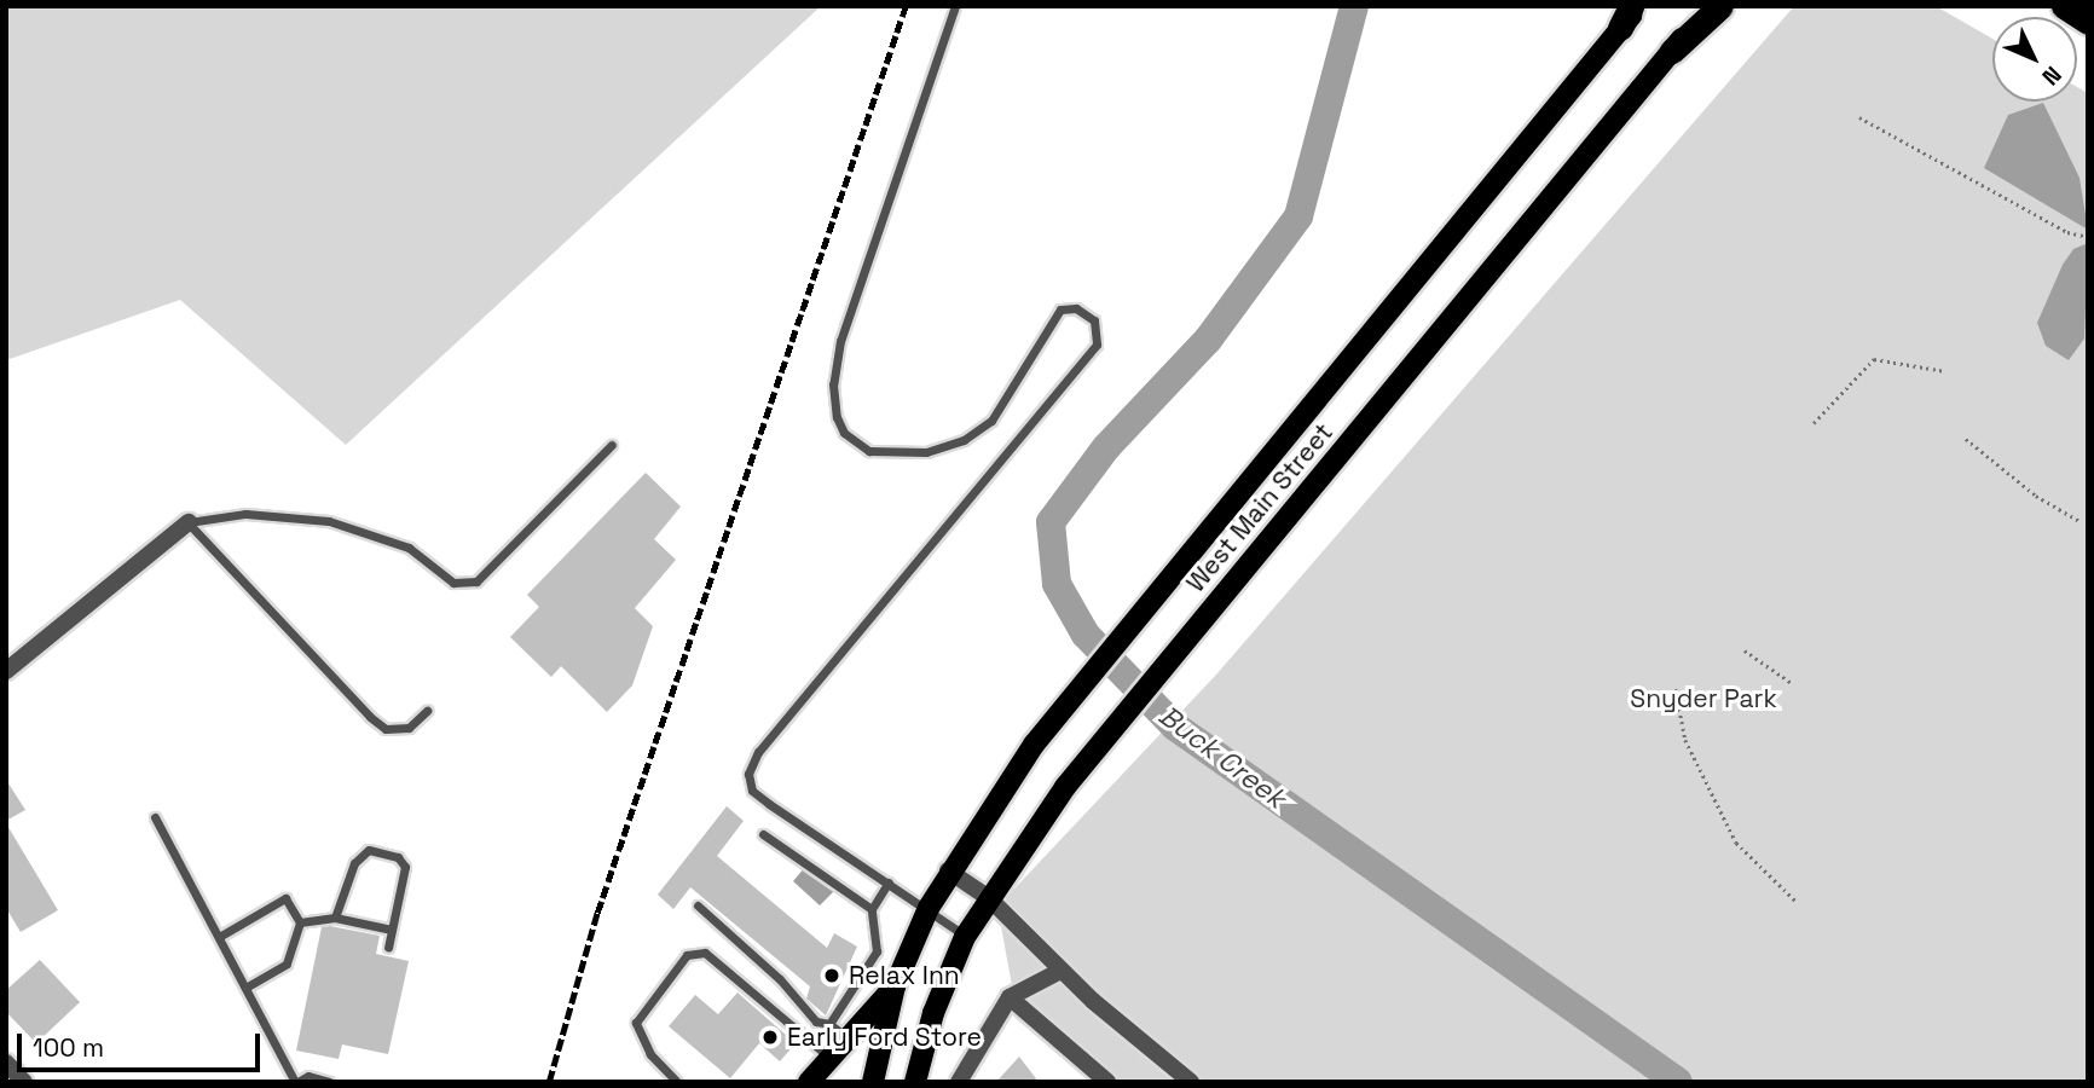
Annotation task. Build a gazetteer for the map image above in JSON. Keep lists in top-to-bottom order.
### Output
{
  "streets": {
    "main road": ["West Main Street"]
  },
  "water": ["Buck Creek"],
  "parks": ["Snyder Park"],
  "places": ["Relax Inn", "Early Ford Store"],
  "scale_bar": "100 m",
  "north": "bottom right"
}
